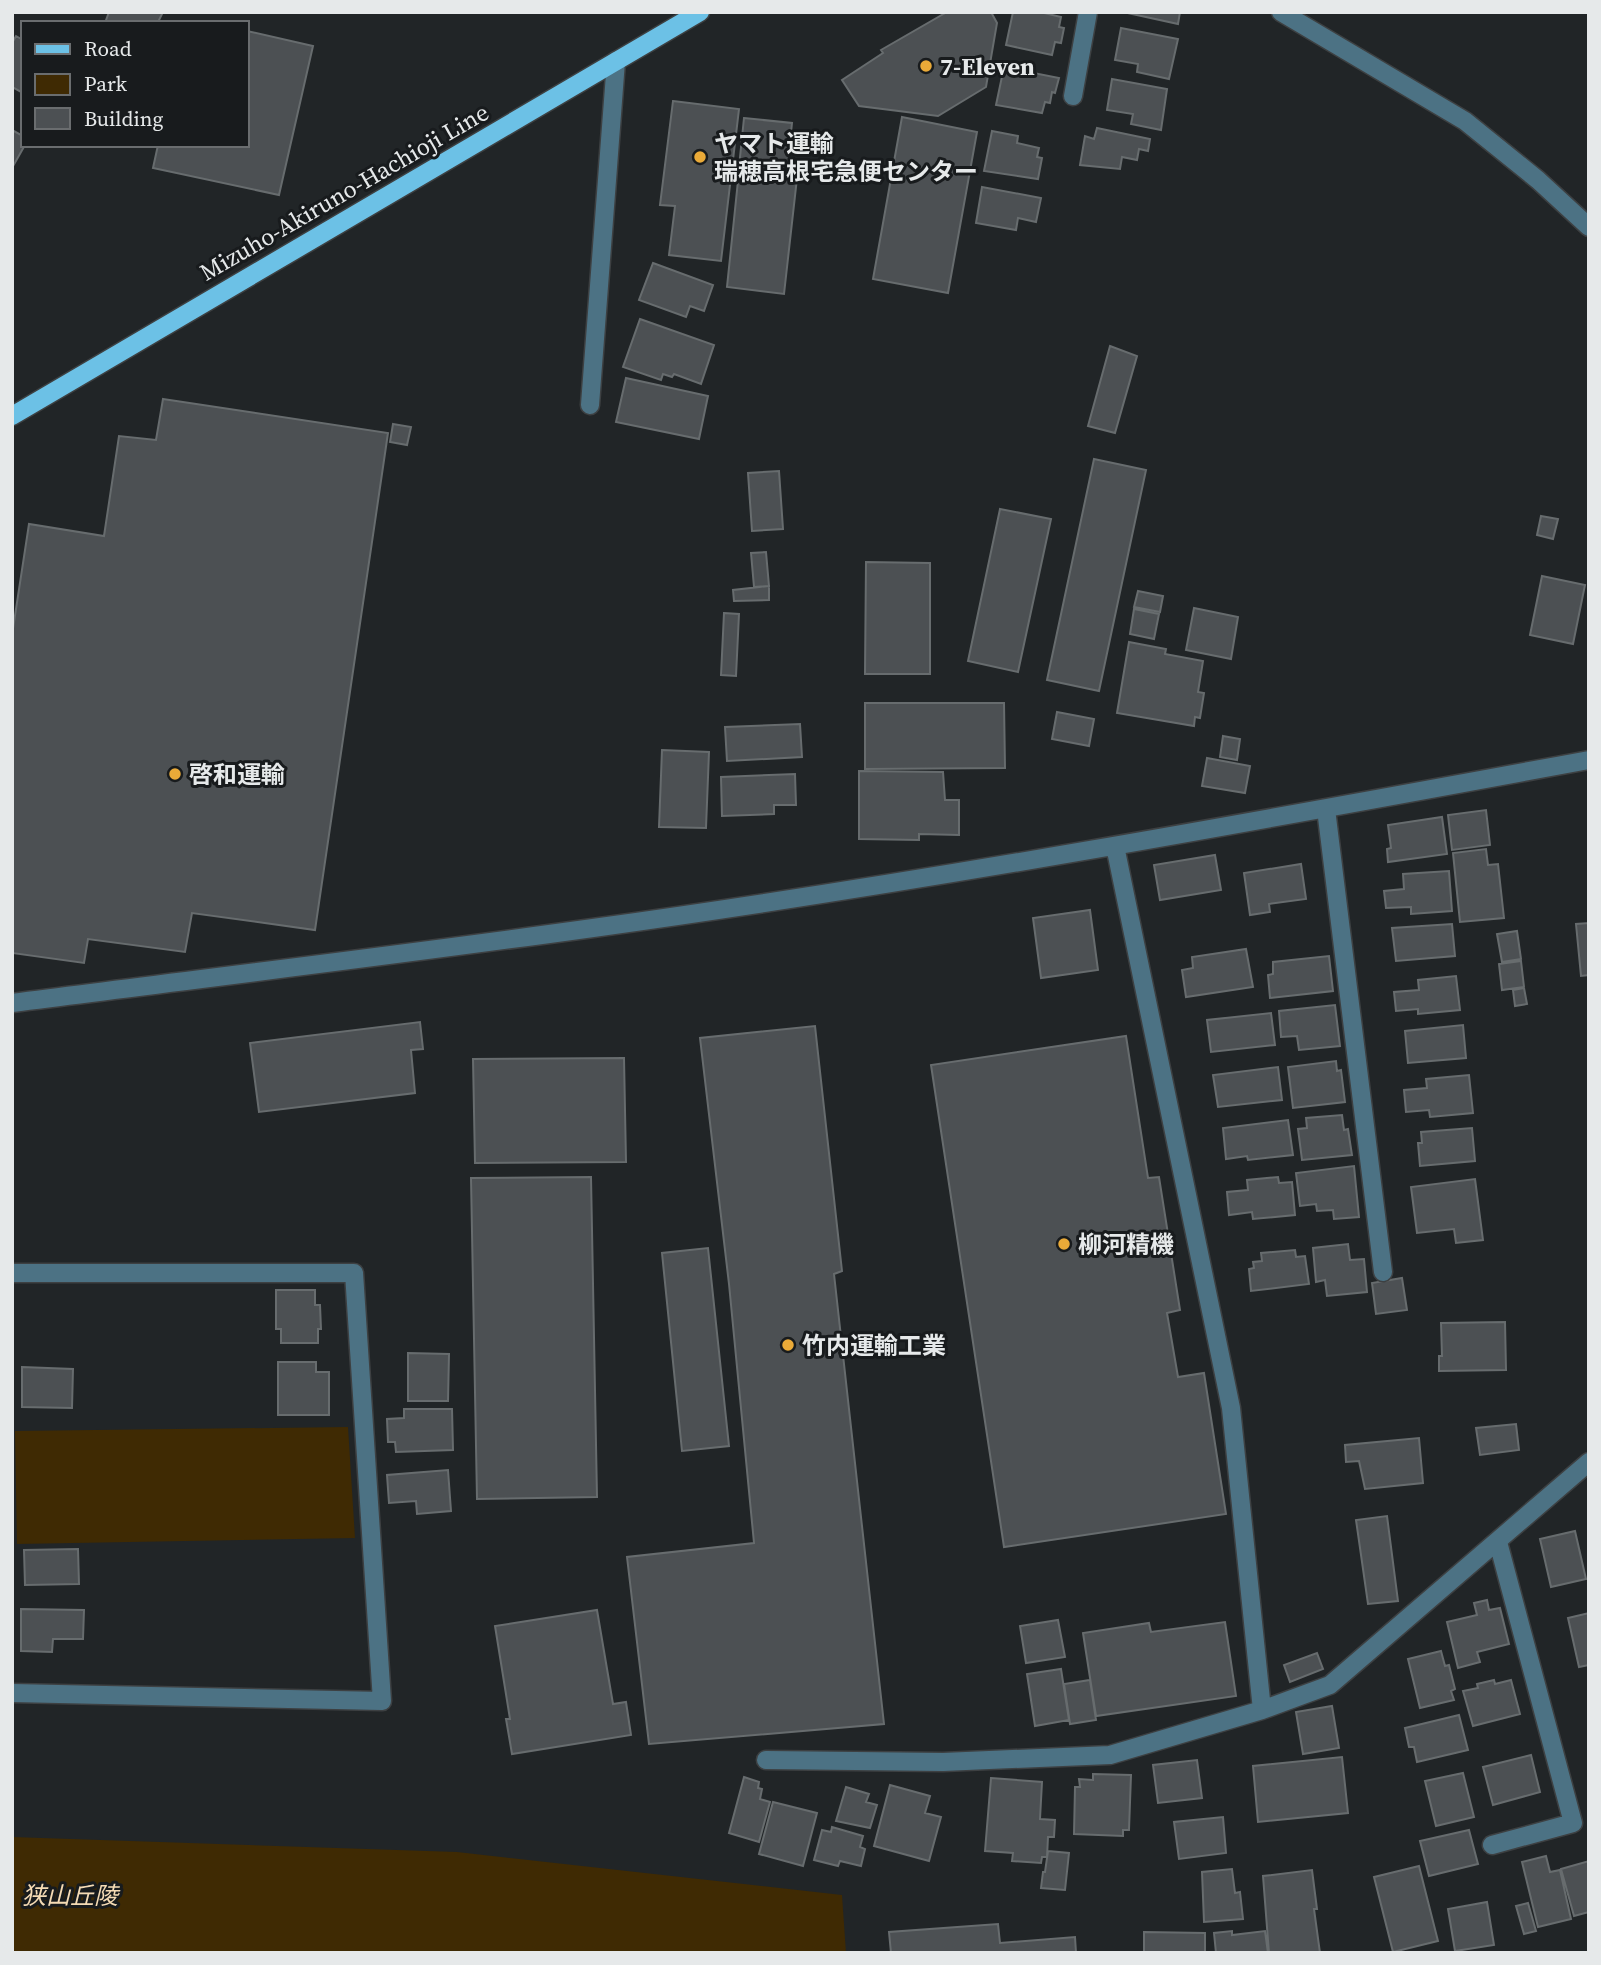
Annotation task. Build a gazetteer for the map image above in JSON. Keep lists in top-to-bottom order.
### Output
{
  "streets": {
    "main road": ["Mizuho-Akiruno-Hachioji Line"]
  },
  "parks": ["狭山丘陵"],
  "places": [
    "7-Eleven",
    "ヤマト運輸 瑞穂高根宅急便センター",
    "啓和運輸",
    "柳河精機",
    "竹内運輸工業"
  ],
  "legend": ["Road", "Park", "Building"]
}
